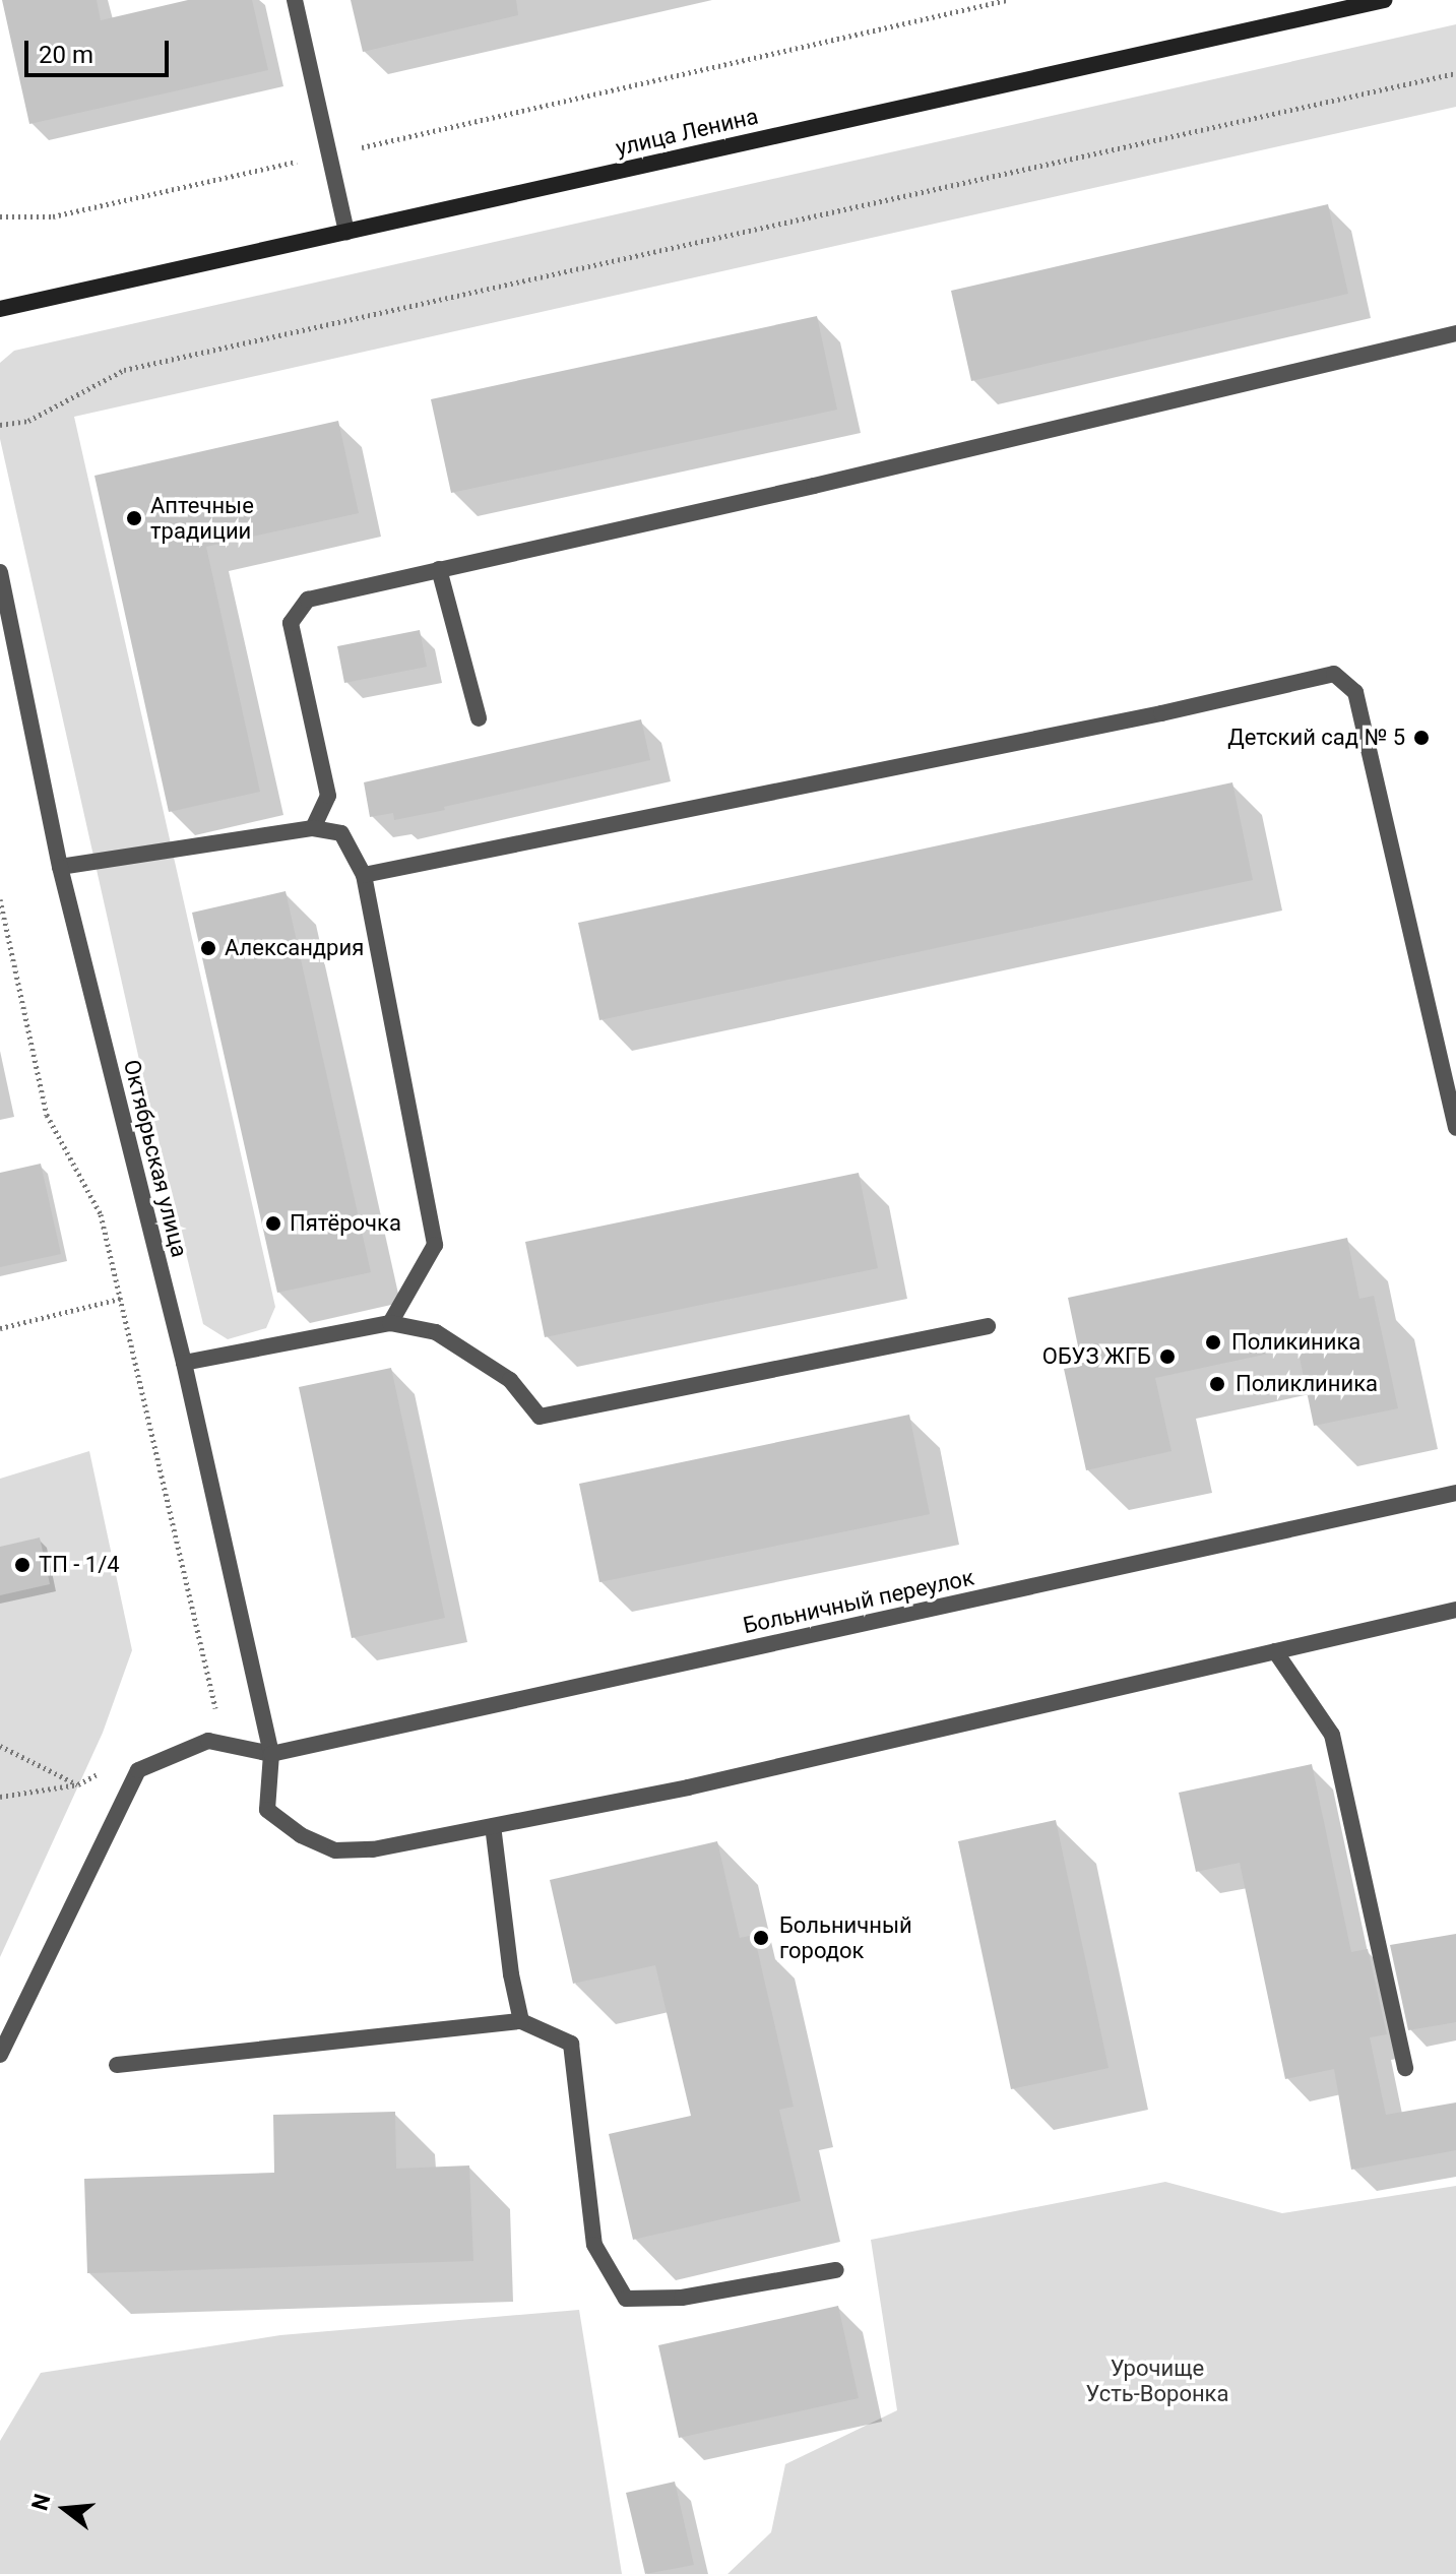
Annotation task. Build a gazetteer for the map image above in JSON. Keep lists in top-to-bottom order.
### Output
{
  "streets": {
    "main road": ["улица Ленина"],
    "street": ["Октябрьская улица", "Больничный переулок"]
  },
  "crossings": [
    ["Октябрьская улица", "Больничный переулок"]
  ],
  "parks": ["Урочище Усть-Воронка"],
  "places": [
    "Аптечные традиции",
    "Детский сад № 5",
    "Александрия",
    "Пятёрочка",
    "Поликиника",
    "ОБУЗ ЖГБ",
    "Поликлиника",
    "ТП - 1/4",
    "Больничный городок"
  ],
  "scale_bar": "20 m",
  "north": "left"
}
